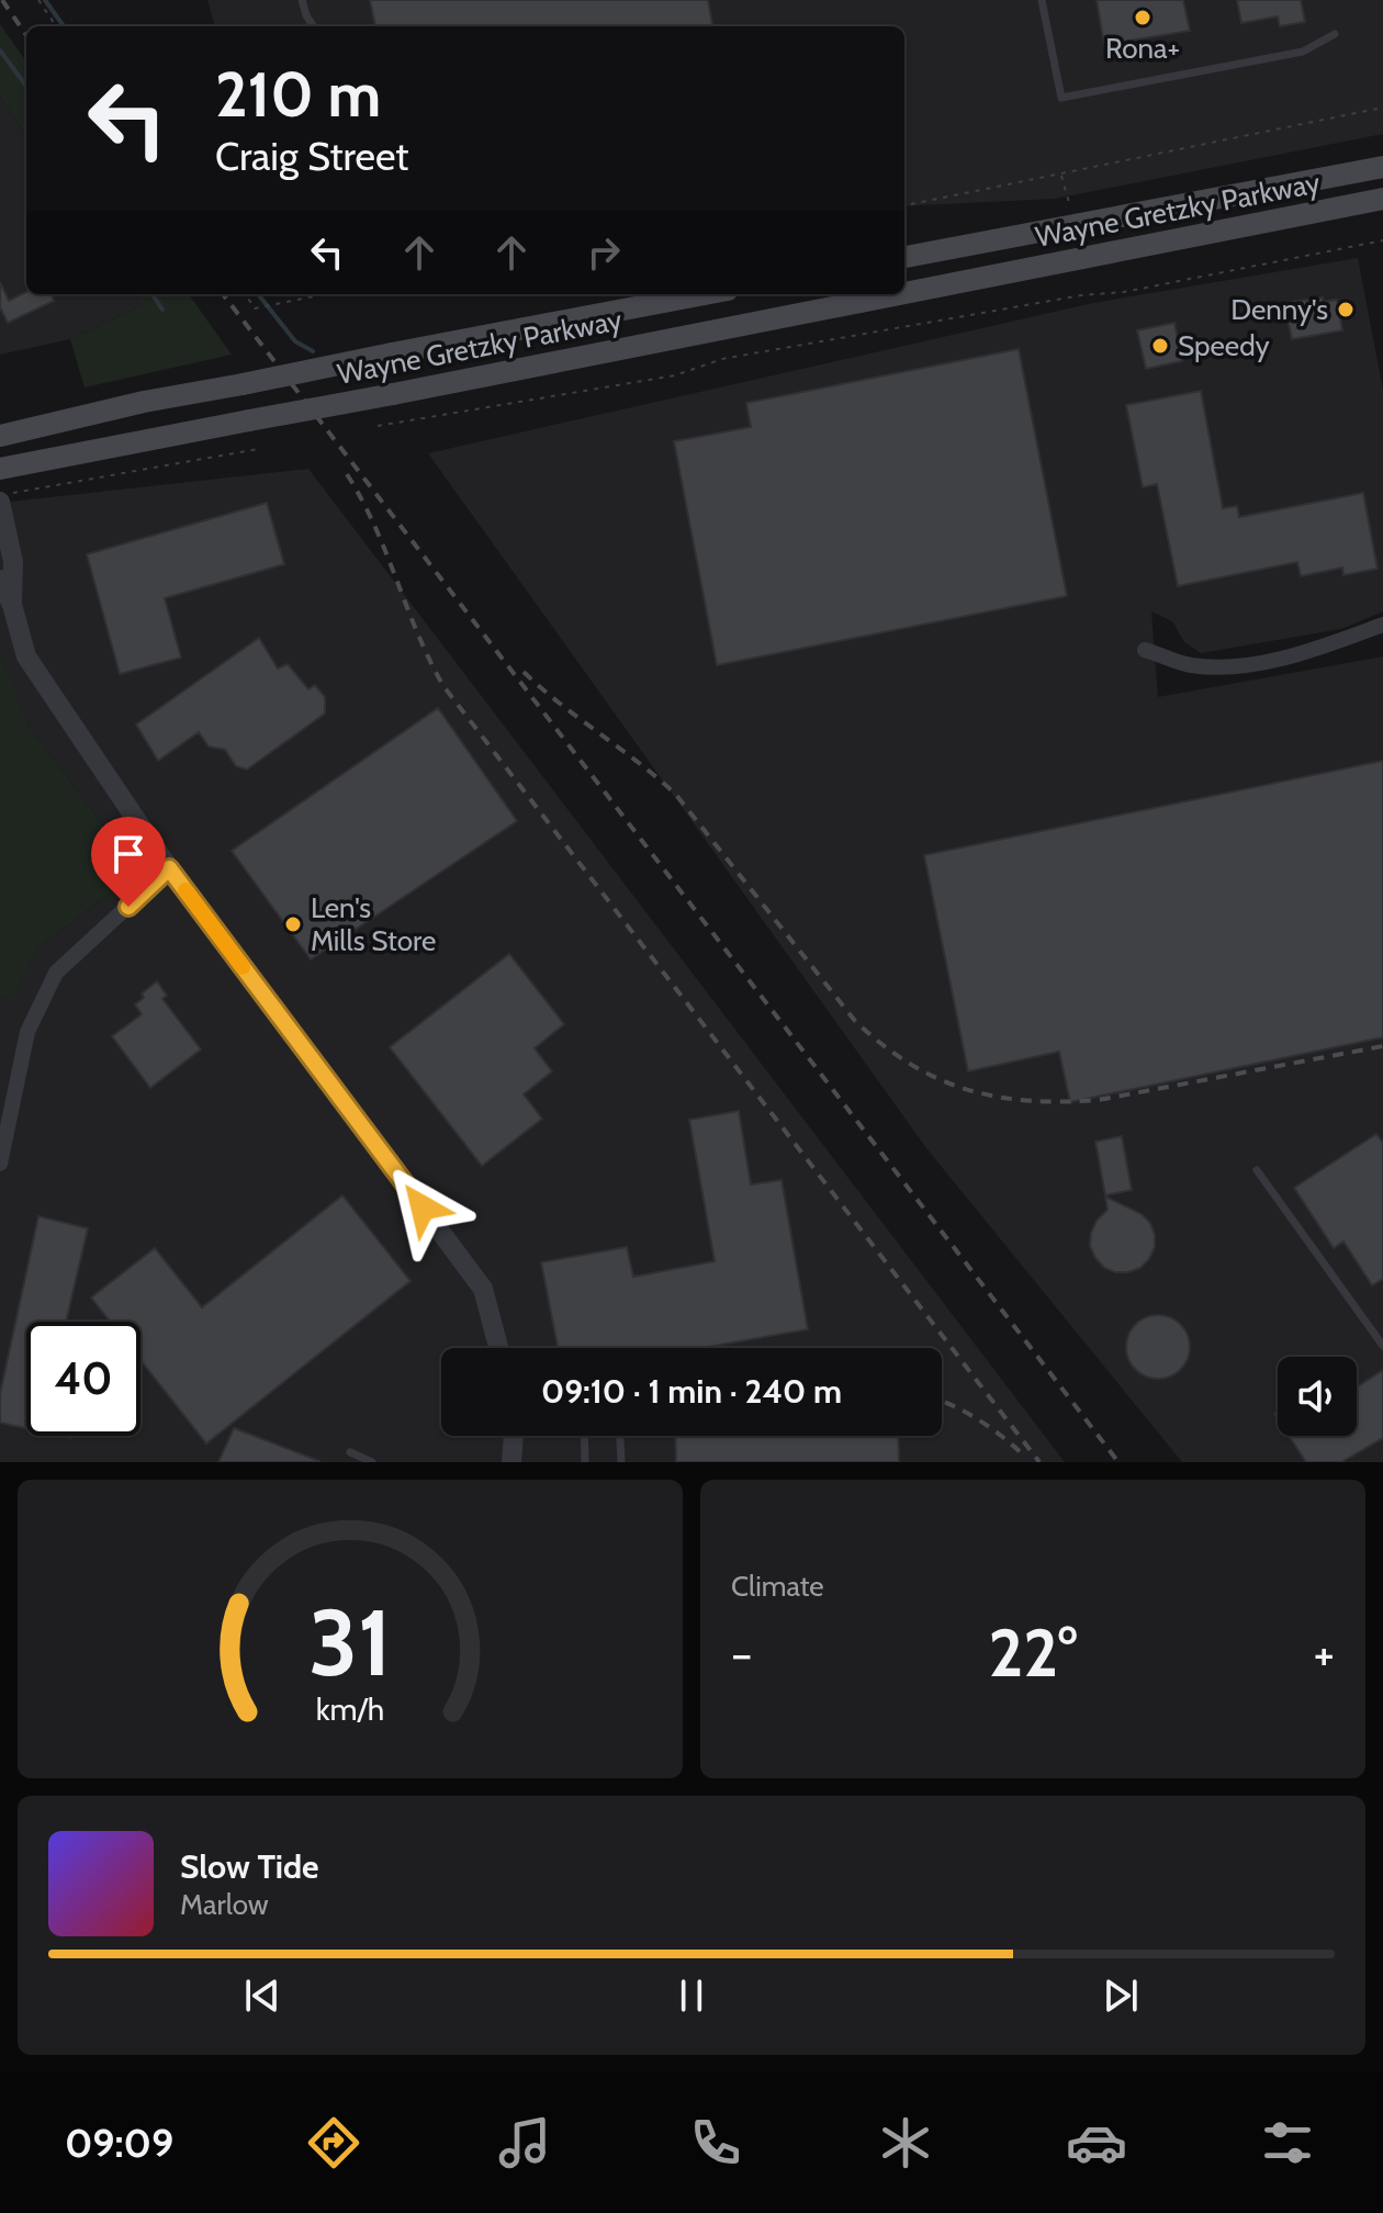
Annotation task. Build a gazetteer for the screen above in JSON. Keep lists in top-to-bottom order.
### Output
{
  "streets": {
    "main road": ["Wayne Gretzky Parkway"]
  },
  "places": [
    "Rona+",
    "Denny's",
    "Speedy",
    "Len's Mills Store"
  ],
  "page": {
    "turn": ["210 m", "Craig Street"],
    "limit": "40",
    "trip": "09:10 · 1 min · 240 m",
    "tile": "Climate",
    "heat": ["−", "22°", "+"],
    "song": ["Slow Tide", "Marlow"],
    "tabs": "09:09",
    "gauge": ["31", "km/h"]
  }
}
